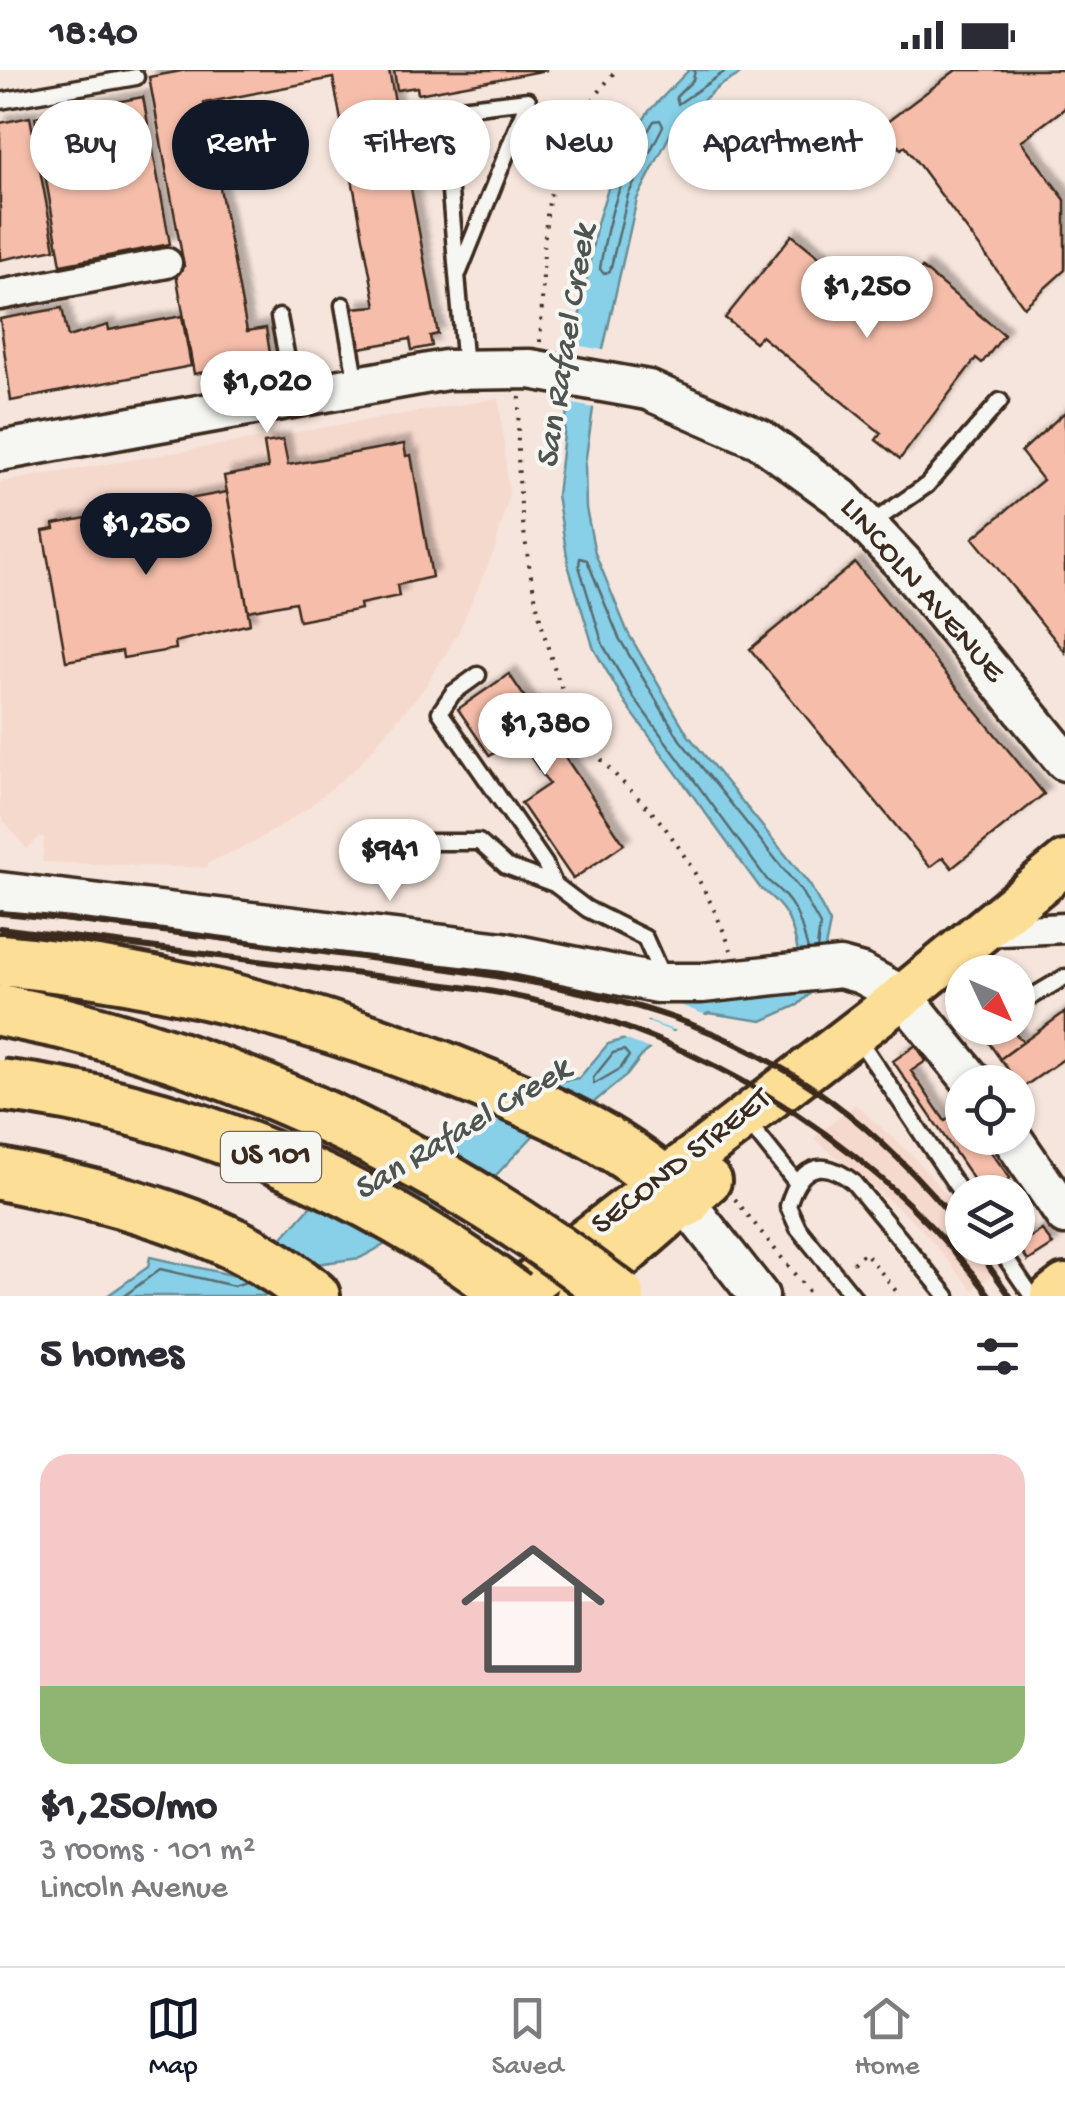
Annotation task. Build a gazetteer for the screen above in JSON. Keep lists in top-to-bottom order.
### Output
{
  "streets": {
    "highway": ["US 101"],
    "main road": ["SECOND STREET"],
    "street": ["LINCOLN AVENUE"]
  },
  "crossings": [
    ["US 101", "SECOND STREET"]
  ],
  "water": ["San Rafael Creek"],
  "north": "bottom right",
  "page": {
    "status": "18:40",
    "chip": [
      "Buy",
      "Rent",
      "Filters",
      "New",
      "Apartment"
    ],
    "price": [
      "$1,250",
      "$1,020",
      "$1,250",
      "$1,380",
      "$941"
    ],
    "heading": "5 homes",
    "list": [
      {
        "name": "$1,250/mo",
        "note": "3 rooms · 101 m² · Lincoln Avenue"
      }
    ],
    "tabs": ["Map", "Saved", "Home"]
  }
}
